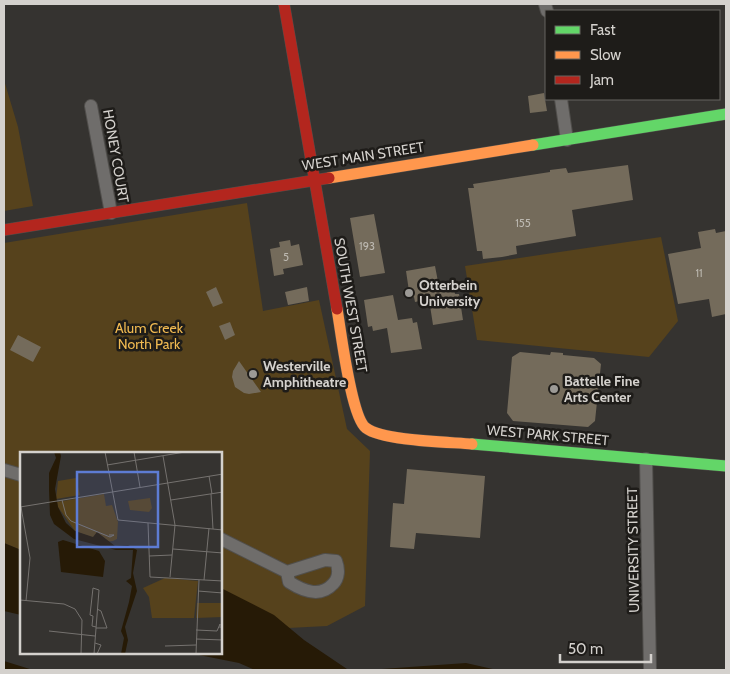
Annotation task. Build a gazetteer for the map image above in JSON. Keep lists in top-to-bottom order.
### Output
{
  "streets": {
    "street": [
      "HONEY COURT",
      "WEST MAIN STREET",
      "SOUTH WEST STREET",
      "WEST PARK STREET",
      "UNIVERSITY STREET"
    ]
  },
  "crossings": [
    ["HONEY COURT", "WEST MAIN STREET"],
    ["WEST MAIN STREET", "SOUTH WEST STREET"],
    ["SOUTH WEST STREET", "WEST PARK STREET"],
    ["WEST PARK STREET", "UNIVERSITY STREET"]
  ],
  "parks": ["Alum Creek North Park"],
  "places": ["Otterbein University", "Westerville Amphitheatre", "Battelle Fine Arts Center"],
  "house_numbers": [
    "155",
    "193",
    "5",
    "11"
  ],
  "legend": ["Fast", "Slow", "Jam"],
  "scale_bar": "50 m"
}
